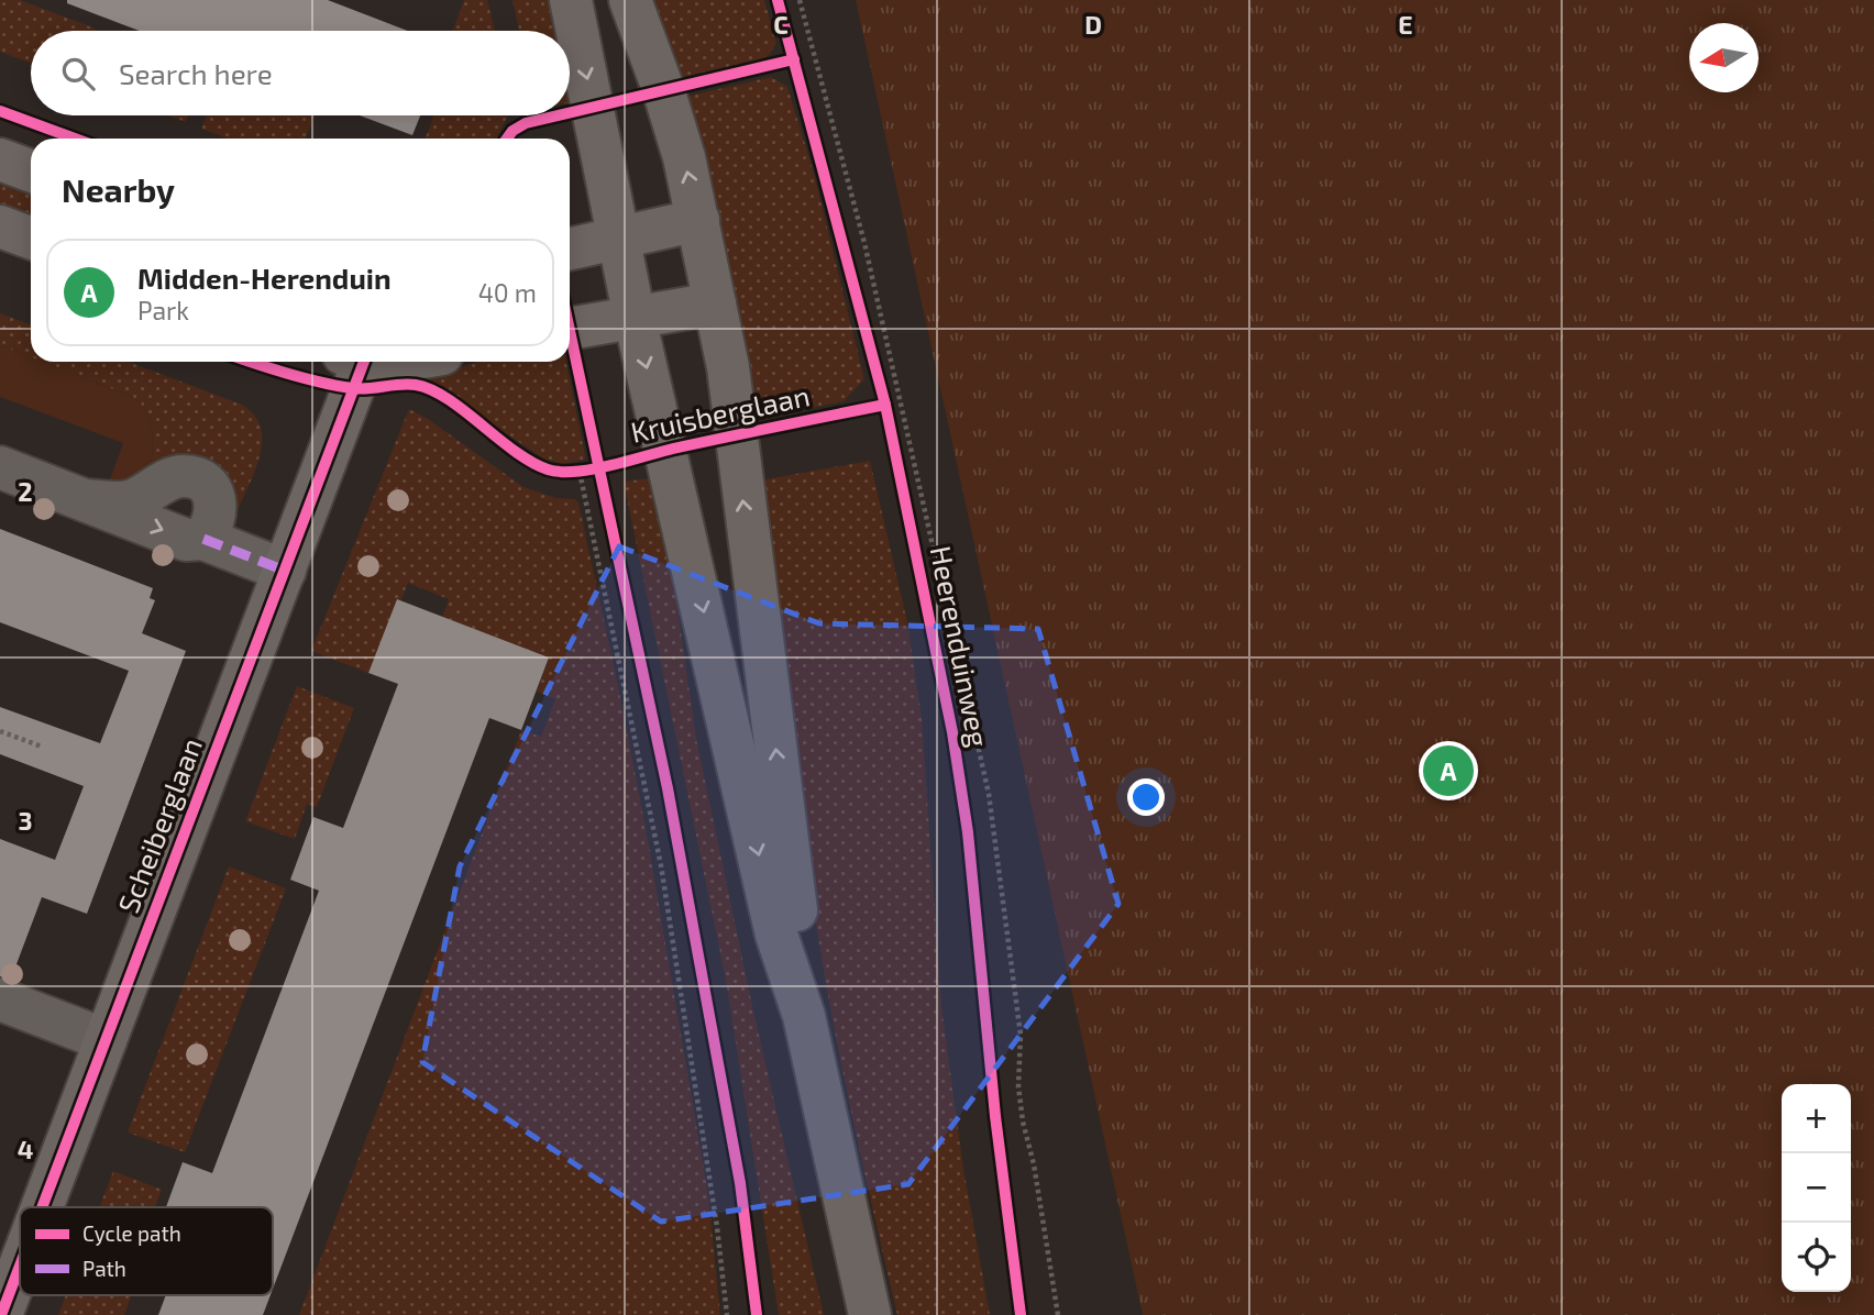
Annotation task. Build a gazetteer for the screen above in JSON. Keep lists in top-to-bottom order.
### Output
{
  "streets": {
    "street": ["Scheiberglaan"],
    "cycle path": ["Kruisberglaan", "Heerenduinweg"]
  },
  "legend": ["Cycle path", "Path"],
  "north": "left",
  "page": {
    "search": "Search here",
    "heading": "Nearby",
    "list": [
      {
        "mark": "A",
        "name": "Midden-Herenduin",
        "note": "Park",
        "value": "40 m"
      }
    ],
    "pins": "A",
    "map_buttons": ["+", "−"]
  },
  "grid": {
    "columns": ["C", "D", "E"],
    "rows": ["2", "3", "4"]
  }
}
